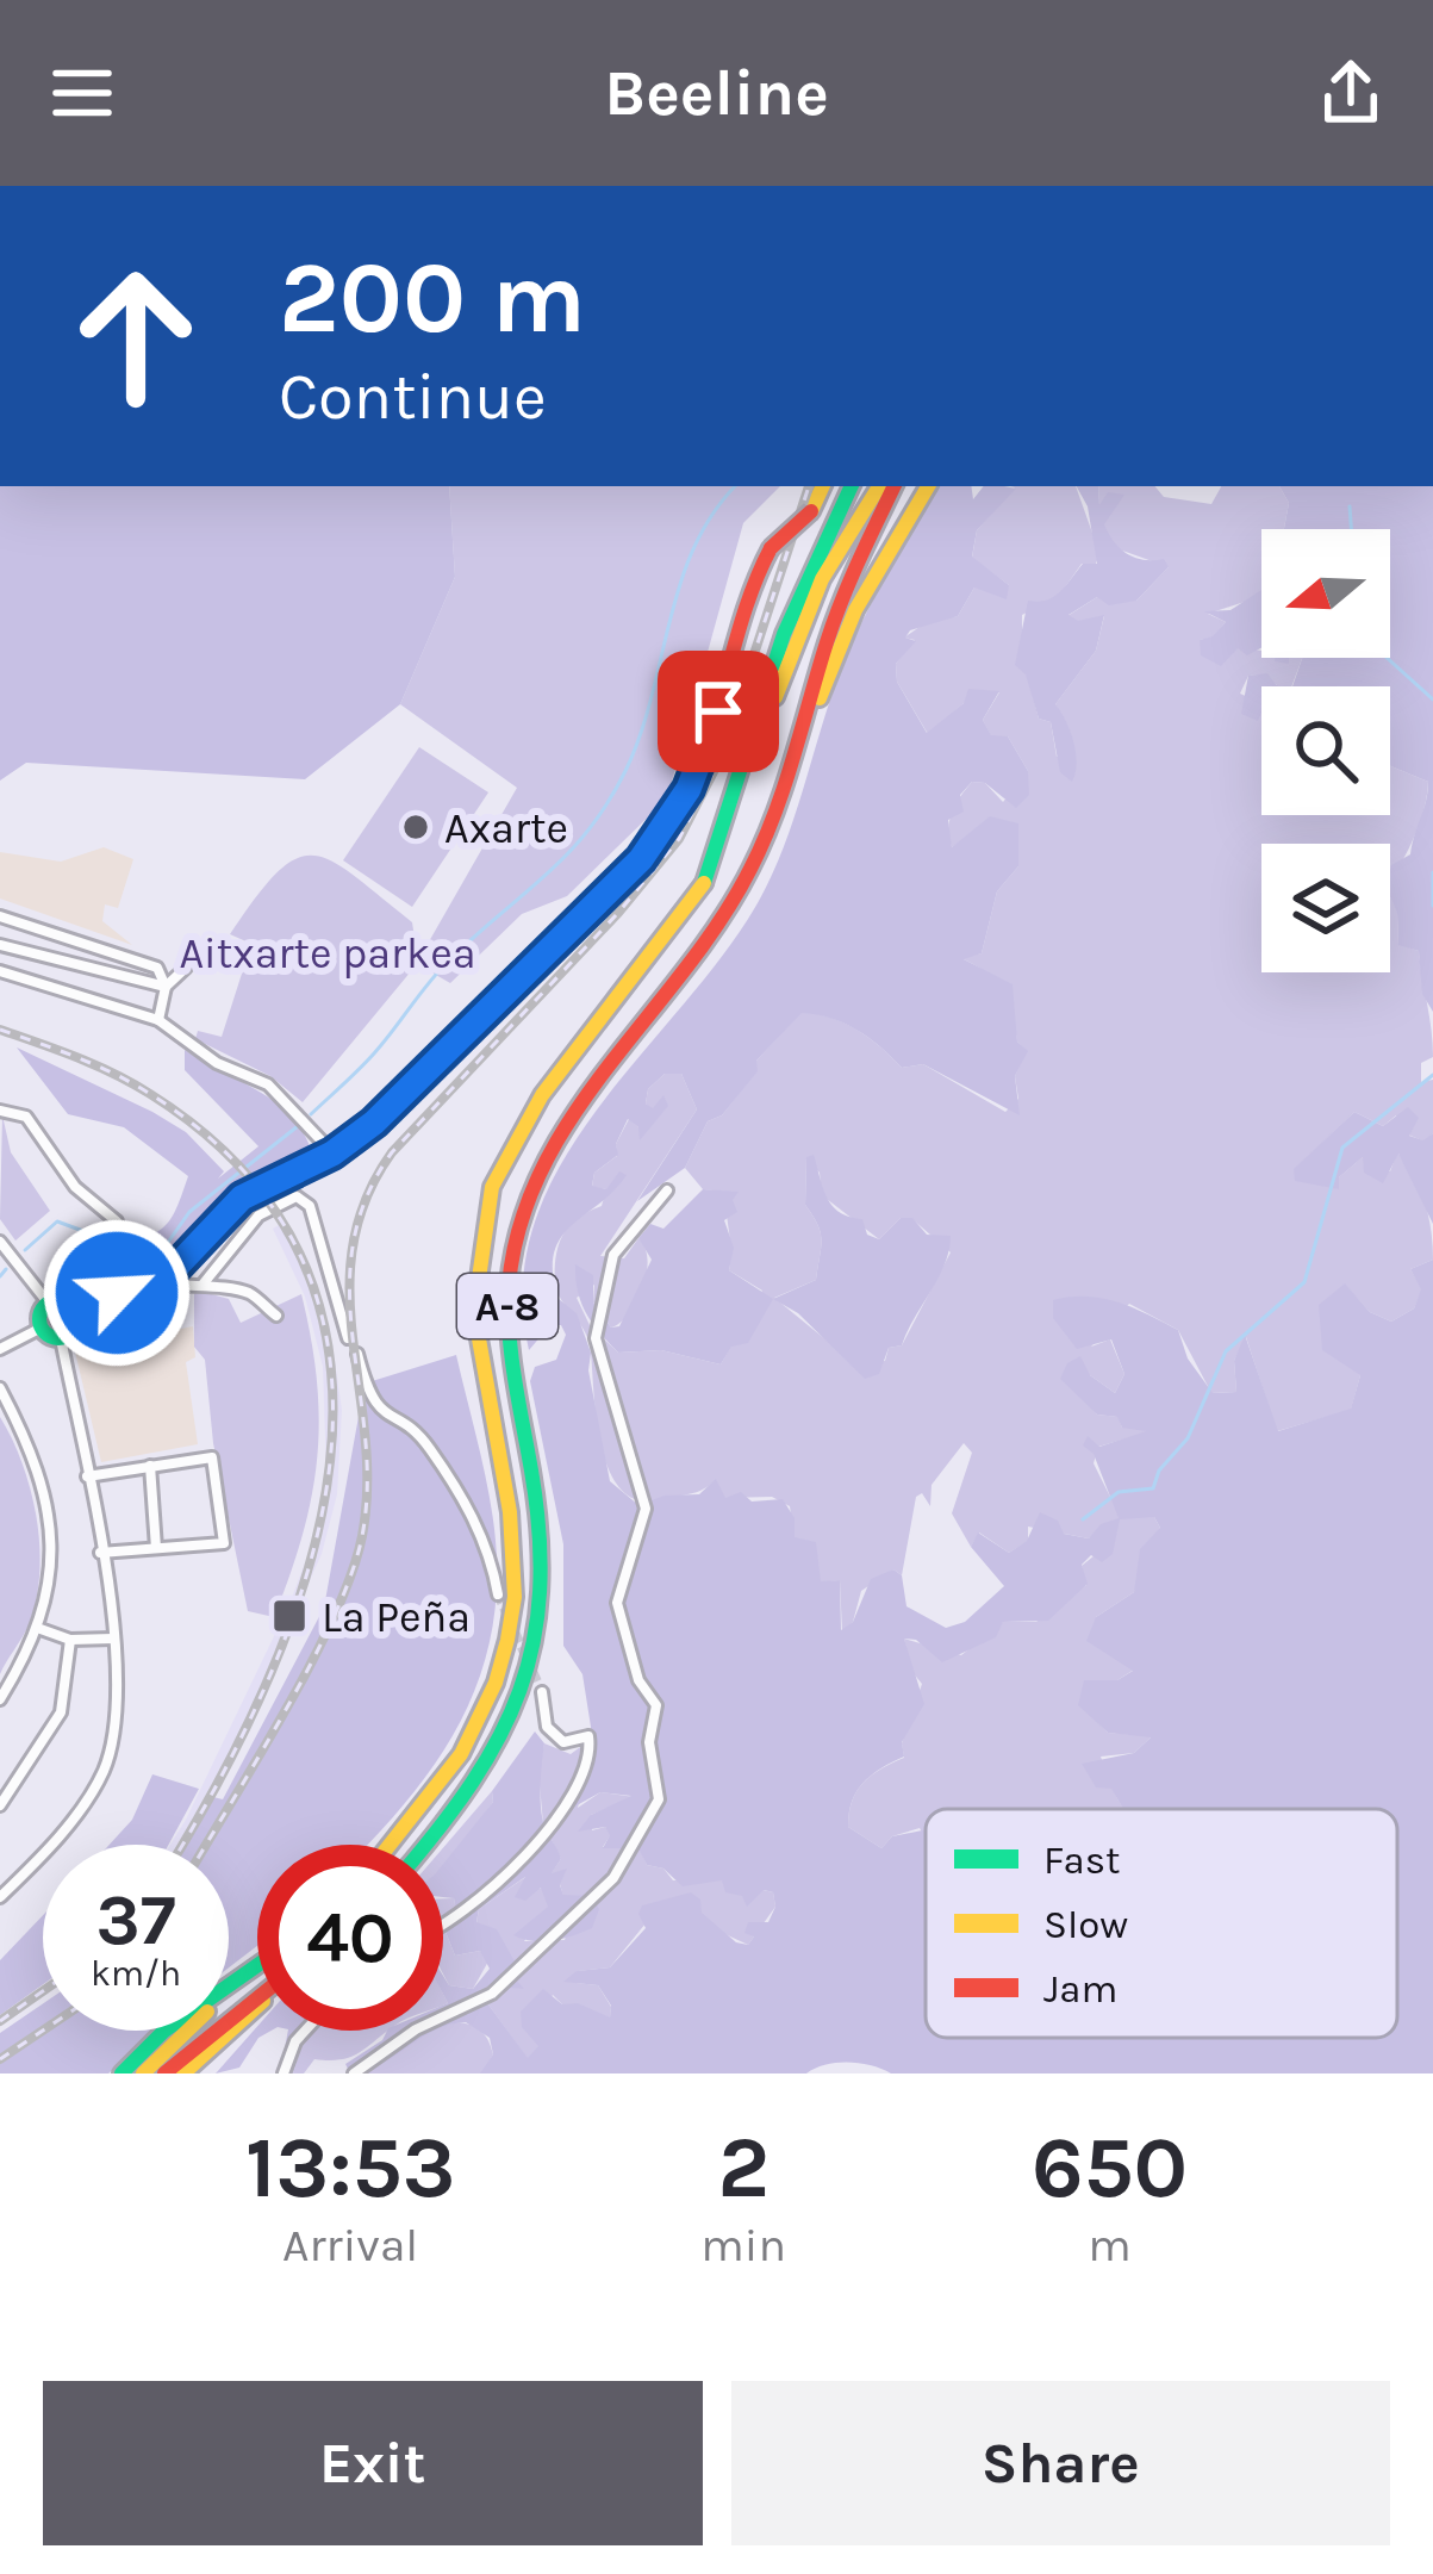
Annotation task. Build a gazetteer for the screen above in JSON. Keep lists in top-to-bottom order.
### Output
{
  "streets": {
    "main road": ["A-8"]
  },
  "parks": ["Aitxarte parkea"],
  "places": {
    "other": ["Axarte"],
    "transit": ["La Peña"]
  },
  "legend": ["Fast", "Slow", "Jam"],
  "north": "left",
  "page": {
    "header": "Beeline",
    "turn": ["200 m", "Continue"],
    "speed": "37 km/h",
    "limit": "40",
    "eta": [
      "13:53",
      "Arrival",
      "2",
      "min",
      "650",
      "m"
    ],
    "buttons": ["Exit", "Share"]
  }
}
